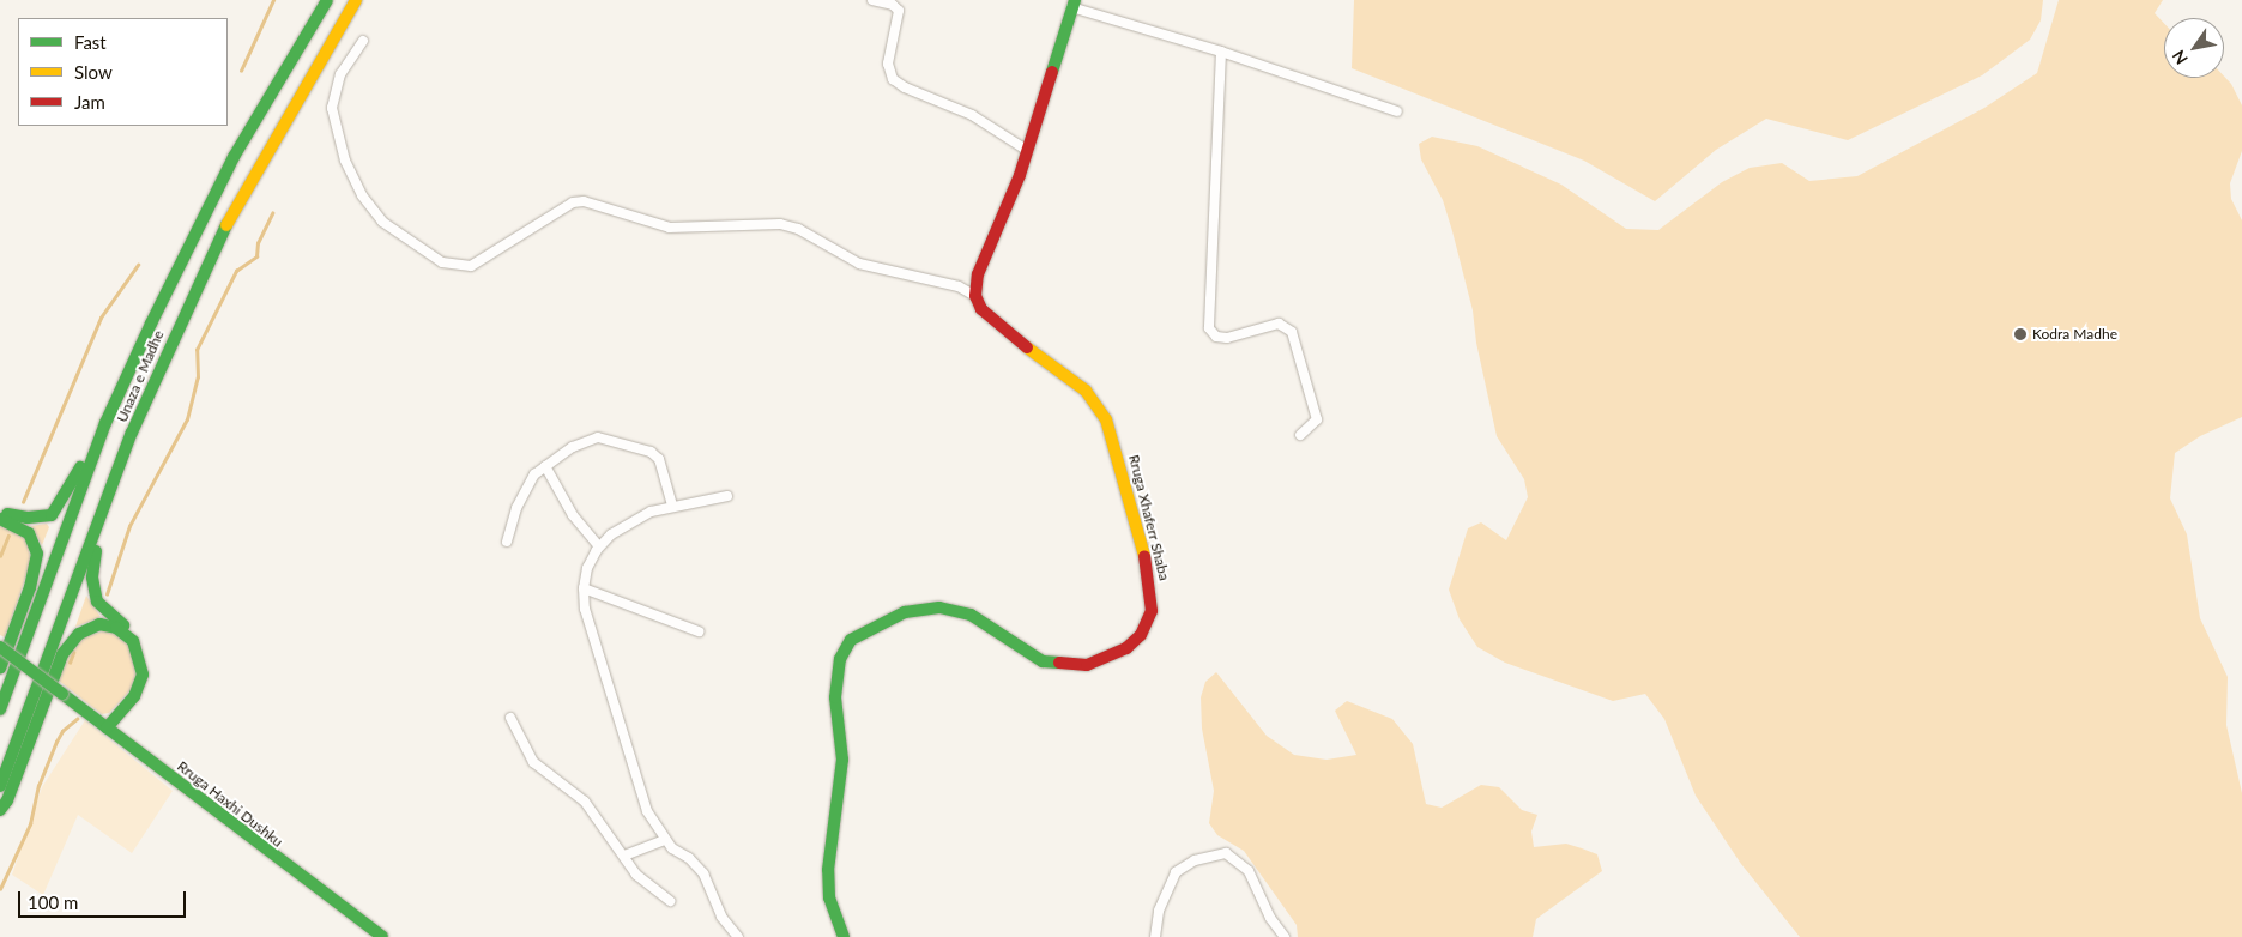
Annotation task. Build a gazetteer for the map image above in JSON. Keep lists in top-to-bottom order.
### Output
{
  "streets": {
    "main road": ["Unaza e Madhe", "Rruga Xhaferr Shaba", "Rruga Haxhi Dushku"]
  },
  "places": ["Kodra Madhe"],
  "legend": ["Fast", "Slow", "Jam"],
  "scale_bar": "100 m",
  "north": "bottom left"
}
